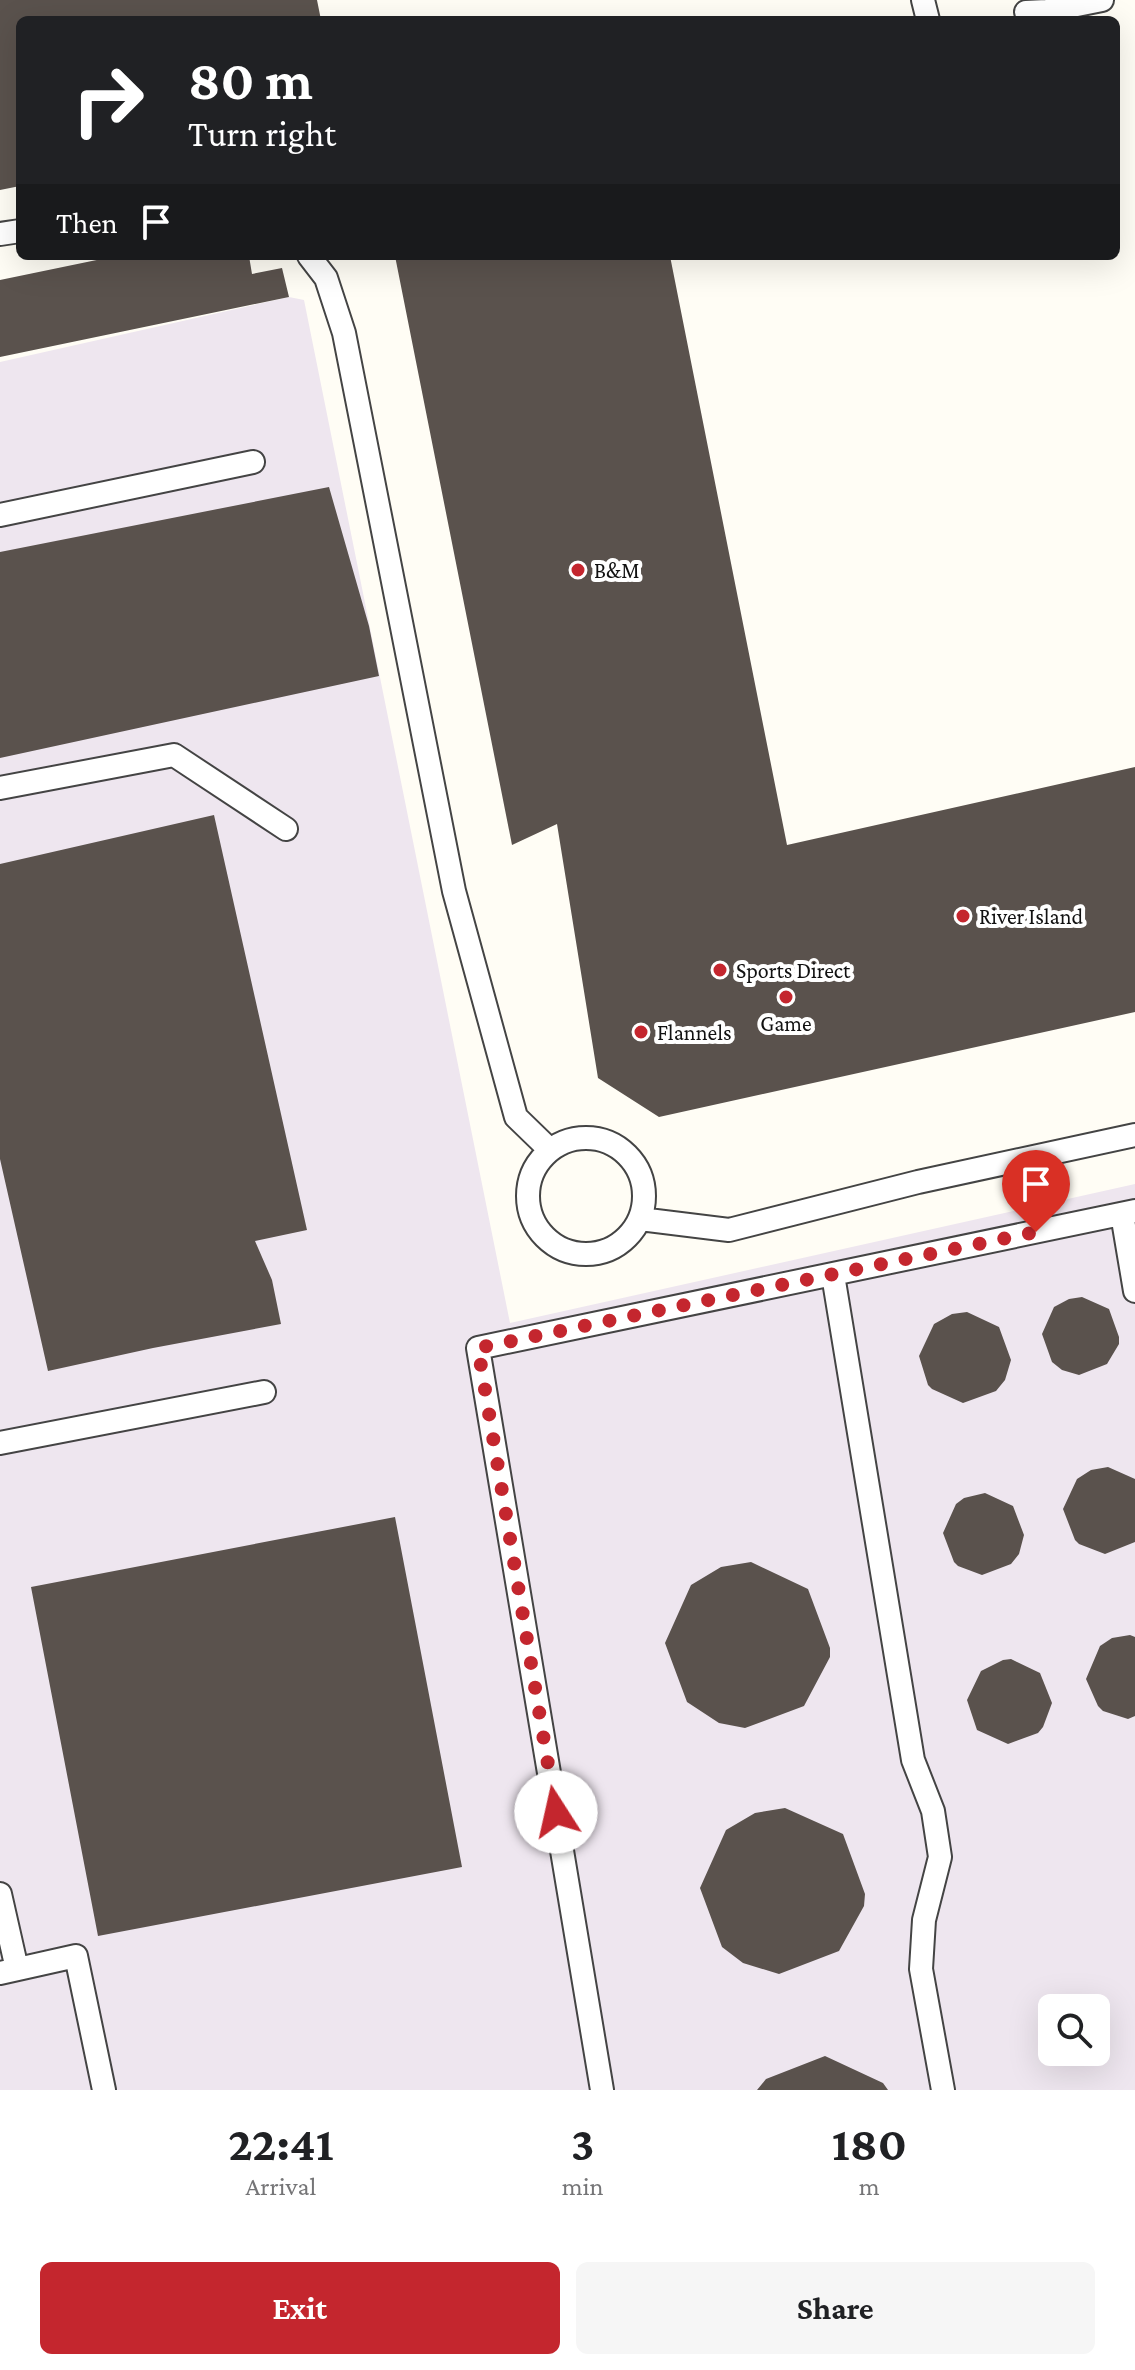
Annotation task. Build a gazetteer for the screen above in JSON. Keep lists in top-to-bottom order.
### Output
{
  "places": [
    "B&M",
    "River Island",
    "Sports Direct",
    "Game",
    "Flannels"
  ],
  "page": {
    "turn": ["80 m", "Turn right"],
    "then": "Then",
    "eta": [
      "22:41",
      "Arrival",
      "3",
      "min",
      "180",
      "m"
    ],
    "buttons": ["Exit", "Share"]
  }
}
